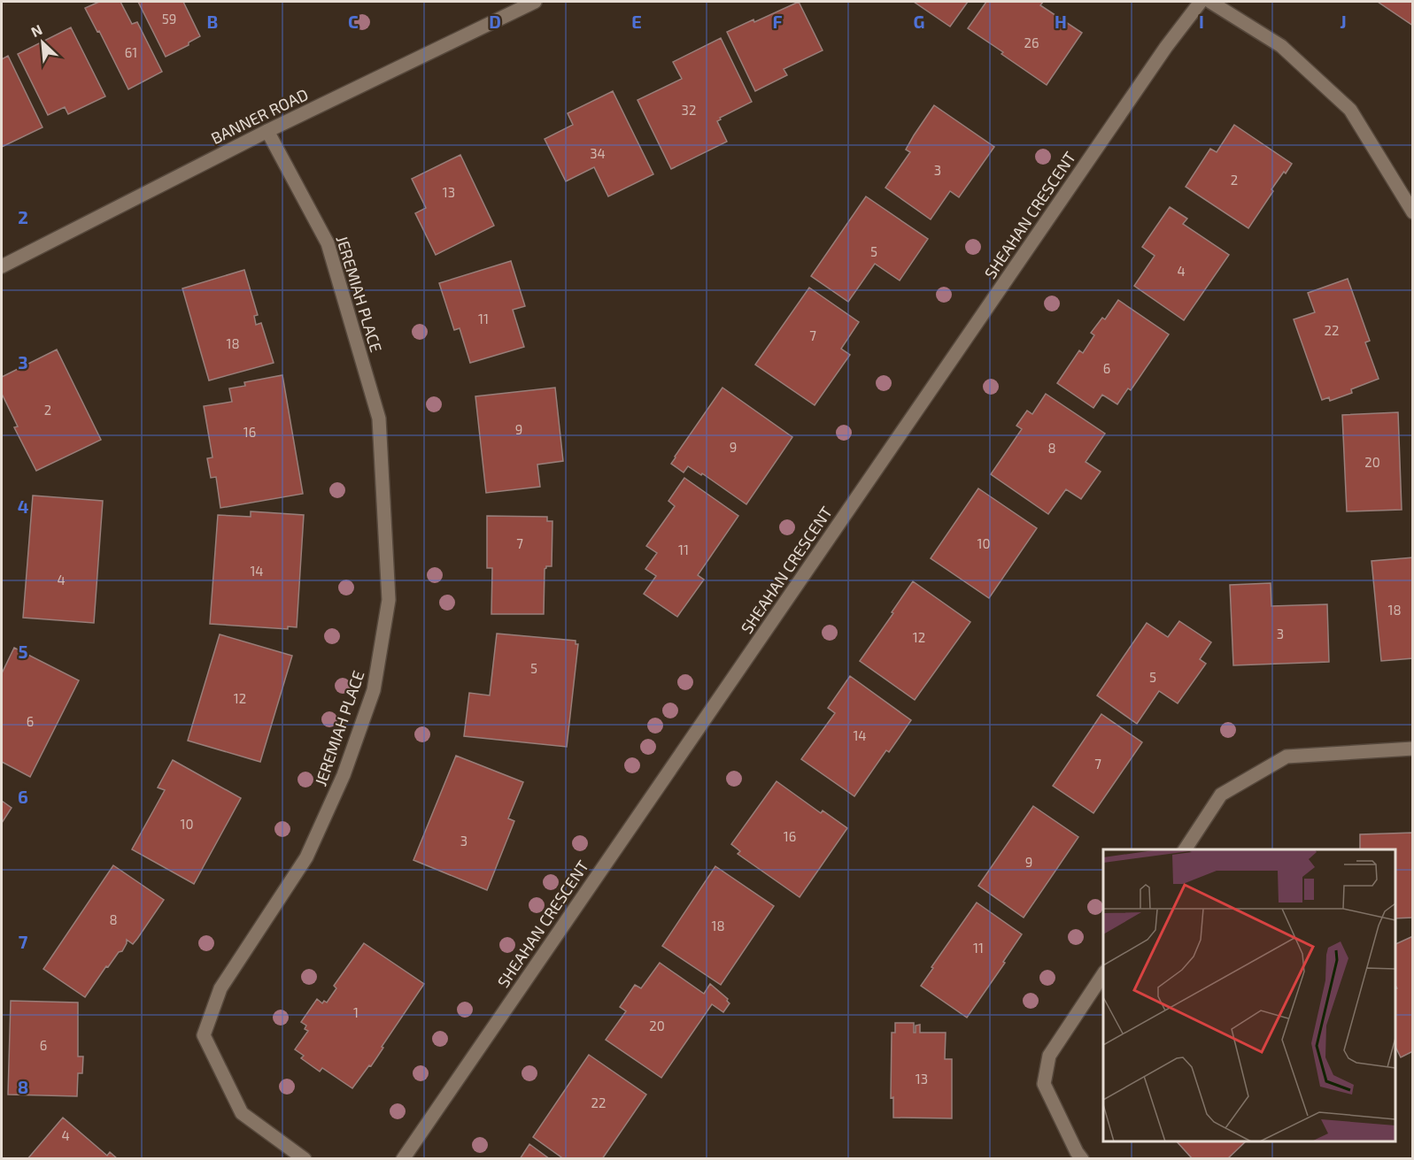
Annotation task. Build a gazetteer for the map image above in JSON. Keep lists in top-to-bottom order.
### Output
{
  "streets": {
    "street": ["BANNER ROAD", "SHEAHAN CRESCENT", "JEREMIAH PLACE"]
  },
  "crossings": [
    ["BANNER ROAD", "JEREMIAH PLACE"]
  ],
  "house_numbers": [
    "59",
    "26",
    "61",
    "32",
    "34",
    "3",
    "2",
    "13",
    "5",
    "4",
    "11",
    "22",
    "7",
    "18",
    "6",
    "2",
    "9",
    "16",
    "9",
    "8",
    "20",
    "7",
    "10",
    "11",
    "14",
    "4",
    "18",
    "3",
    "12",
    "5",
    "5",
    "12",
    "6",
    "14",
    "7",
    "10",
    "16",
    "3",
    "9",
    "8",
    "18",
    "11",
    "1",
    "20",
    "6",
    "13",
    "22",
    "4"
  ],
  "north": "top left",
  "grid": {
    "columns": [
      "B",
      "C",
      "D",
      "E",
      "F",
      "G",
      "H",
      "I",
      "J"
    ],
    "rows": [
      "2",
      "3",
      "4",
      "5",
      "6",
      "7",
      "8"
    ]
  }
}
